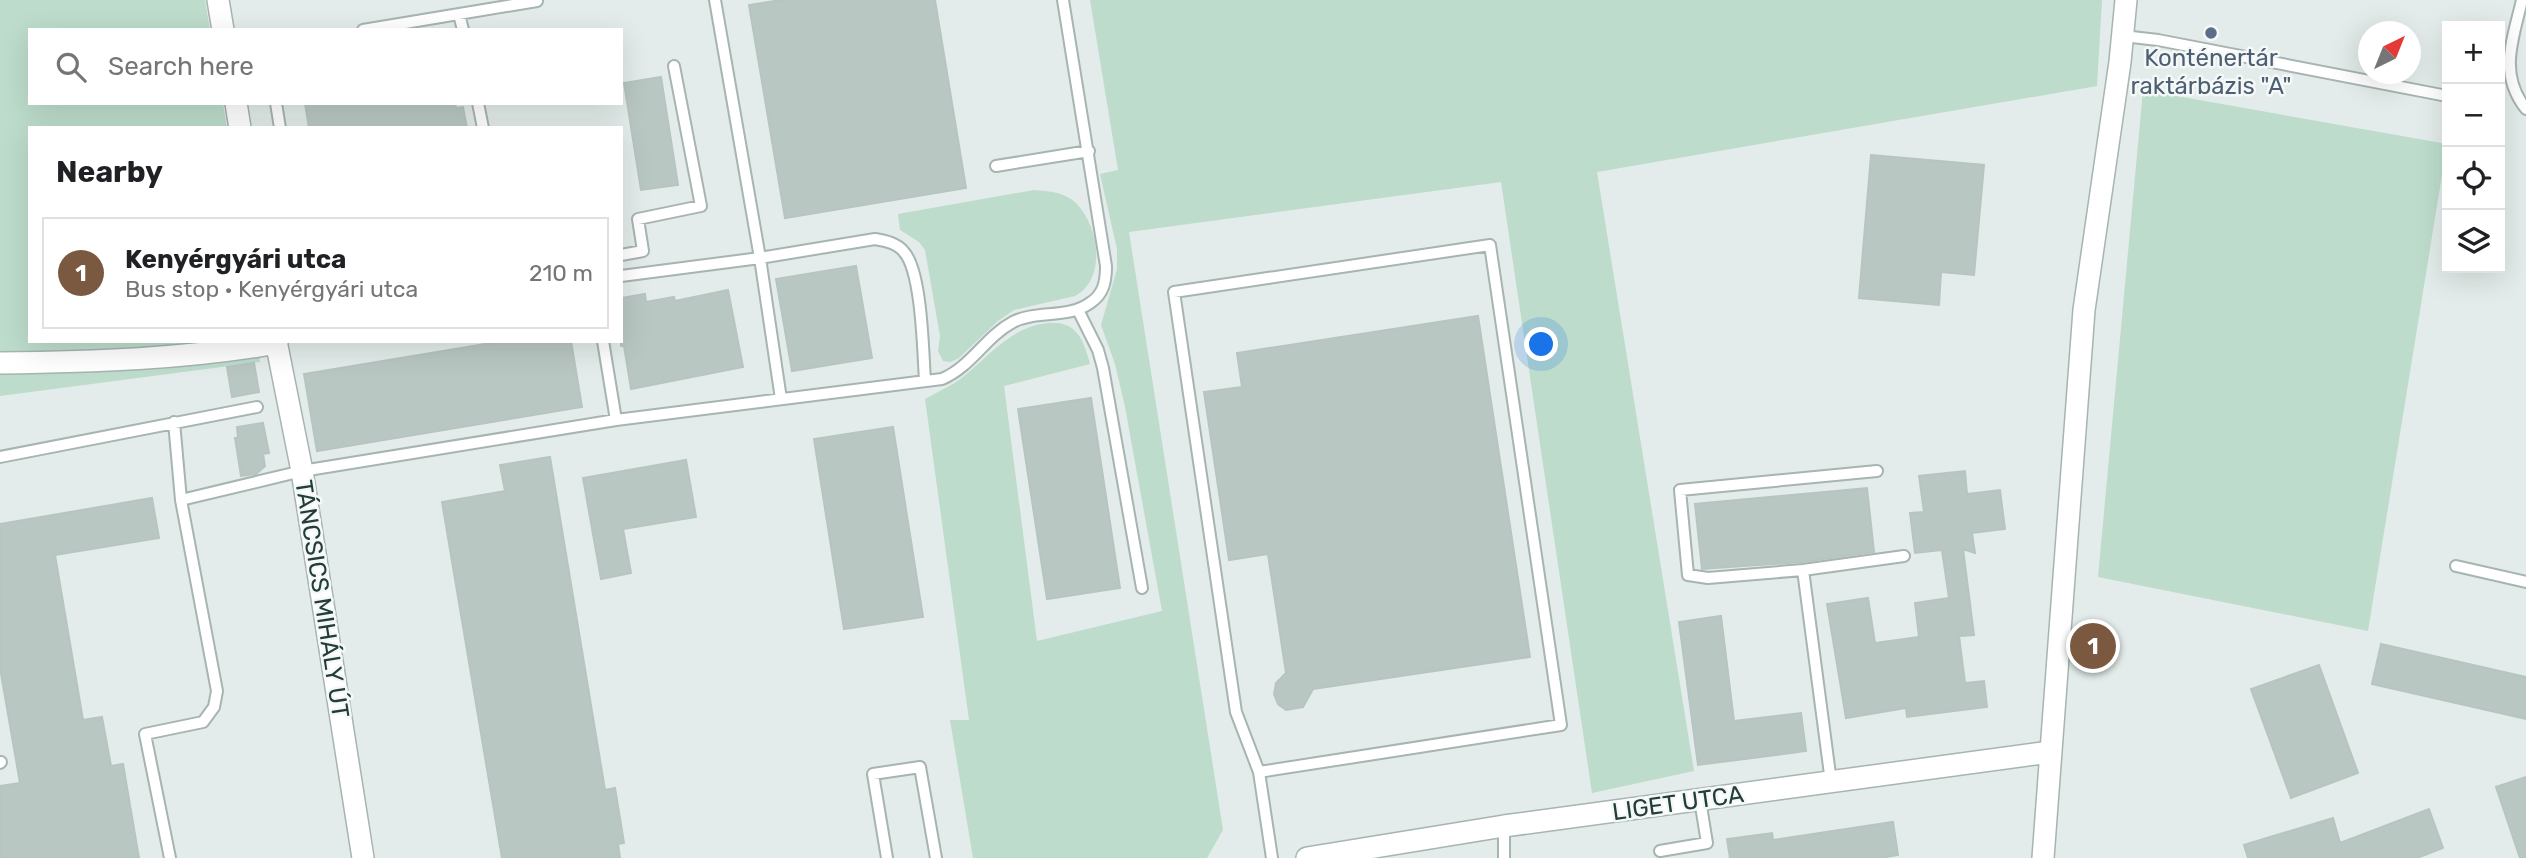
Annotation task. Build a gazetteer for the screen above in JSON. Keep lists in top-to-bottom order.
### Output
{
  "streets": {
    "street": ["TÁNCSICS MIHÁLY ÚT", "LIGET UTCA"]
  },
  "places": ["Konténertár raktárbázis \"A\""],
  "north": "top right",
  "page": {
    "map_buttons": ["+", "−"],
    "search": "Search here",
    "heading": "Nearby",
    "list": [
      {
        "mark": "1",
        "name": "Kenyérgyári utca",
        "note": "Bus stop · Kenyérgyári utca",
        "value": "210 m"
      }
    ],
    "pins": "1"
  }
}
